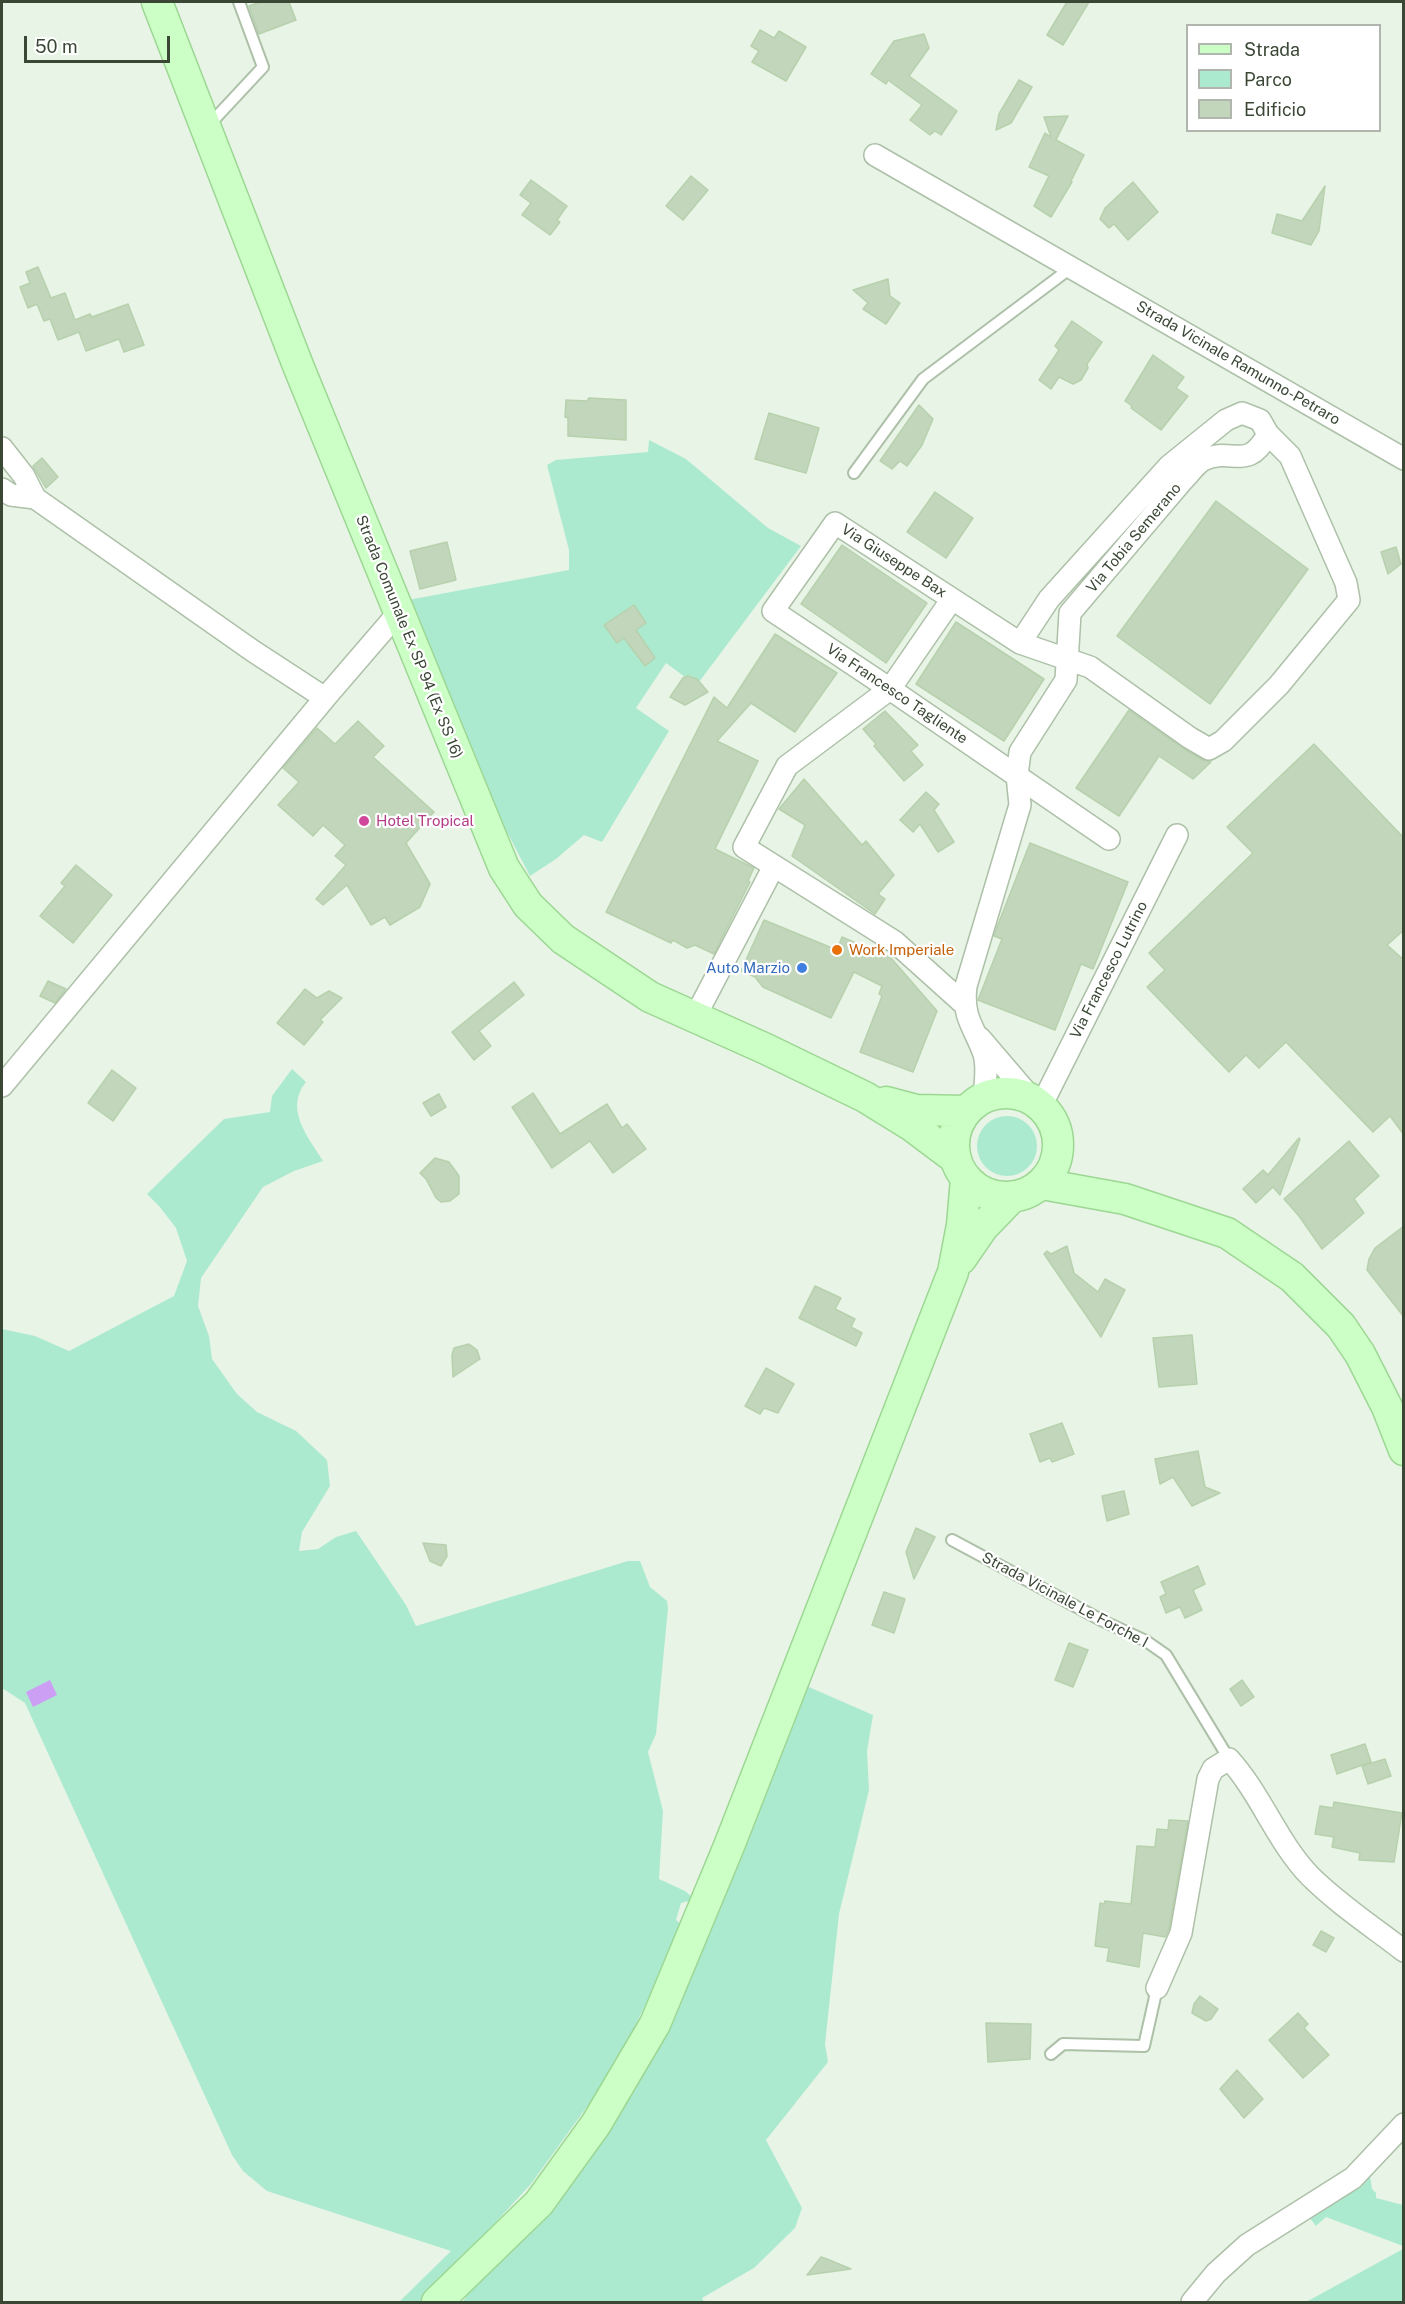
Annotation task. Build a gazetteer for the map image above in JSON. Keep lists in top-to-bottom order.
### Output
{
  "streets": {
    "main road": ["Strada Comunale Ex SP 94 (Ex SS 16)"],
    "street": [
      "Strada Vicinale Ramunno-Petraro",
      "Via Tobia Semerano",
      "Via Giuseppe Bax",
      "Via Francesco Tagliente",
      "Via Francesco Lutrino",
      "Strada Vicinale Le Forche I"
    ]
  },
  "crossings": [
    ["Via Tobia Semerano", "Via Giuseppe Bax"],
    ["Via Tobia Semerano", "Strada Comunale Ex SP 94 (Ex SS 16)"],
    ["Via Tobia Semerano", "Via Francesco Tagliente"],
    ["Via Tobia Semerano", "Via Francesco Lutrino"],
    ["Via Giuseppe Bax", "Via Francesco Tagliente"],
    ["Strada Comunale Ex SP 94 (Ex SS 16)", "Via Francesco Lutrino"]
  ],
  "places": ["Hotel Tropical", "Work Imperiale", "Auto Marzio"],
  "legend": ["Strada", "Parco", "Edificio"],
  "scale_bar": "50 m"
}
